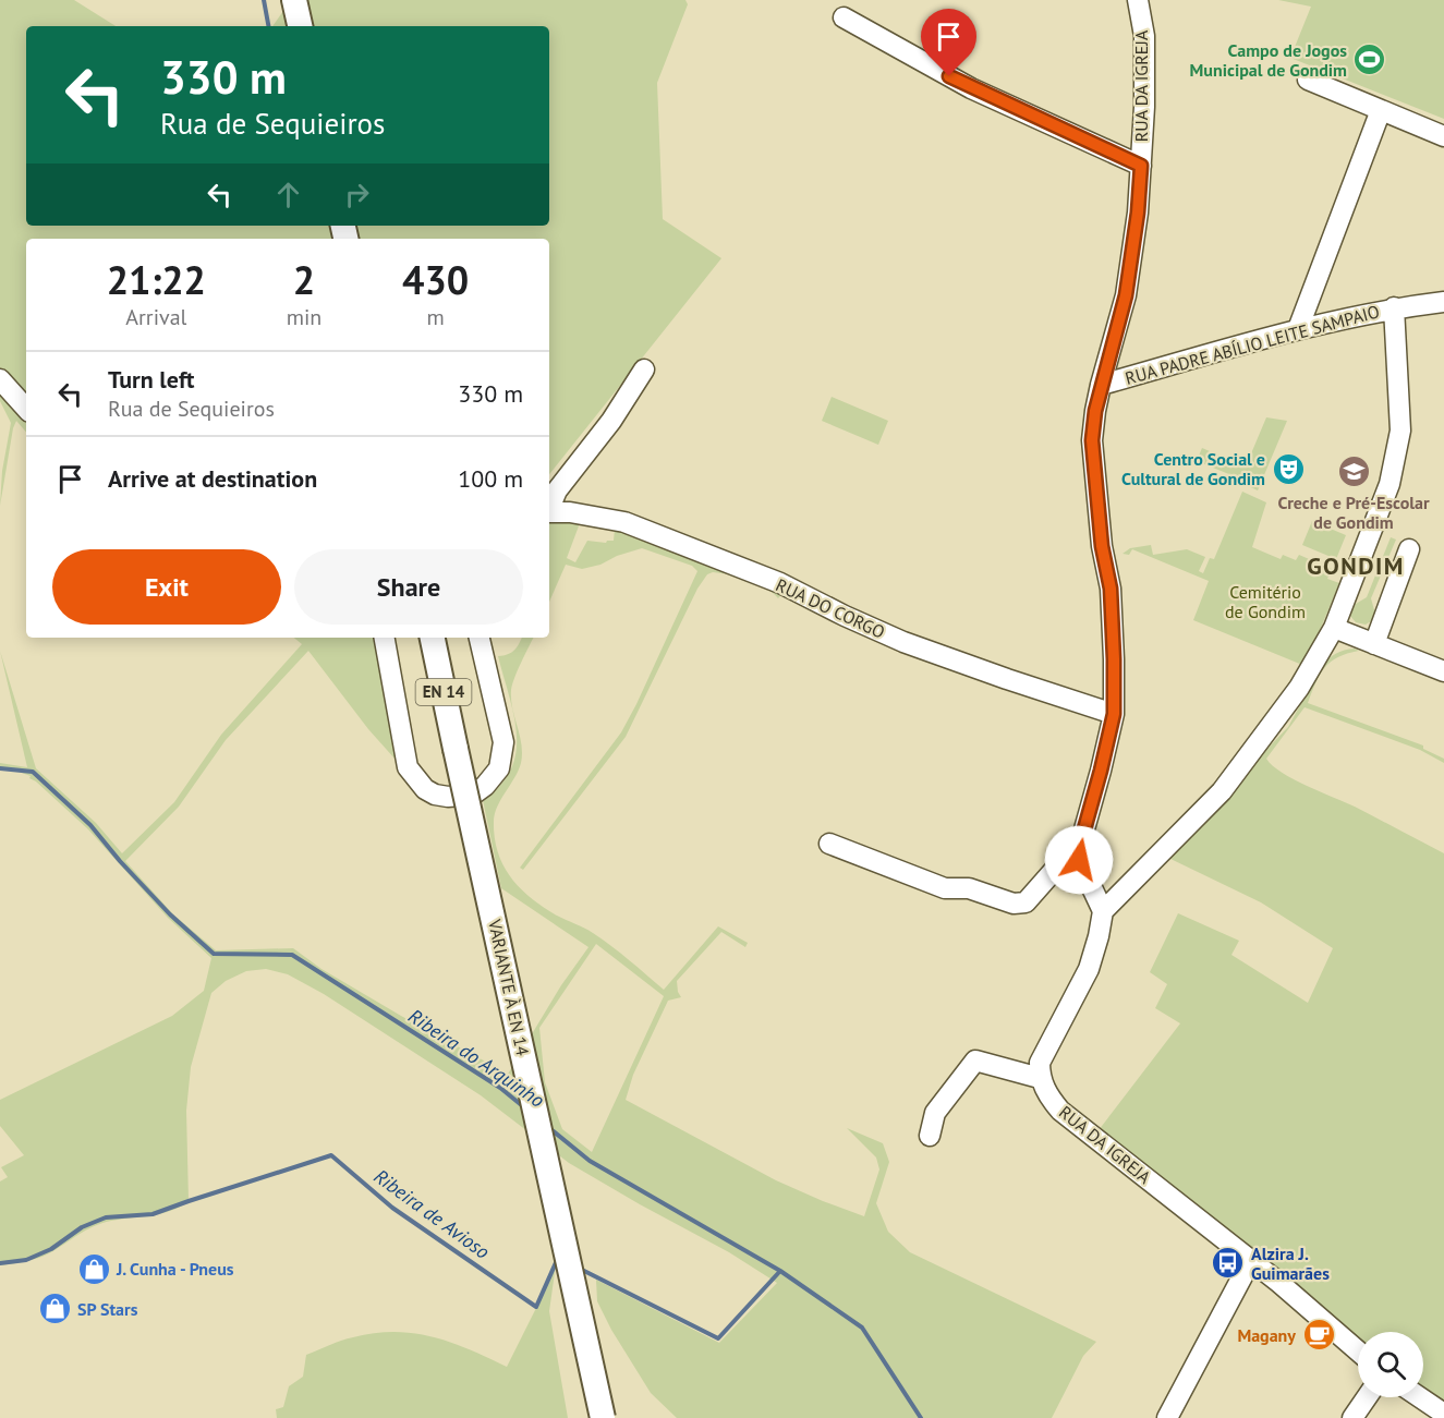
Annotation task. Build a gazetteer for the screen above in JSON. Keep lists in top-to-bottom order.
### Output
{
  "streets": {
    "main road": ["EN 14", "VARIANTE À EN 14"],
    "street": ["RUA DA IGREJA", "RUA PADRE ABÍLIO LEITE SAMPAIO", "RUA DO CORGO"]
  },
  "crossings": [
    ["RUA DA IGREJA", "RUA PADRE ABÍLIO LEITE SAMPAIO"],
    ["RUA DA IGREJA", "RUA DO CORGO"]
  ],
  "districts": ["GONDIM"],
  "water": ["Ribeira do Arquinho", "Ribeira de Avioso"],
  "parks": ["Cemitério de Gondim"],
  "places": {
    "sports": ["Campo de Jogos Municipal de Gondim"],
    "theatre": ["Centro Social e Cultural de Gondim"],
    "school or university": ["Creche e Pré-Escolar de Gondim"],
    "bus stop": ["Alzira J. Guimarães"],
    "shop": ["J. Cunha - Pneus", "SP Stars"],
    "cafe": ["Magany"]
  },
  "page": {
    "turn": ["330 m", "Rua de Sequieiros"],
    "eta": [
      "21:22",
      "Arrival",
      "2",
      "min",
      "430",
      "m"
    ],
    "list": [
      {
        "name": "Turn left",
        "note": "Rua de Sequieiros",
        "value": "330 m"
      },
      {
        "name": "Arrive at destination",
        "value": "100 m"
      }
    ],
    "buttons": ["Exit", "Share"]
  }
}
